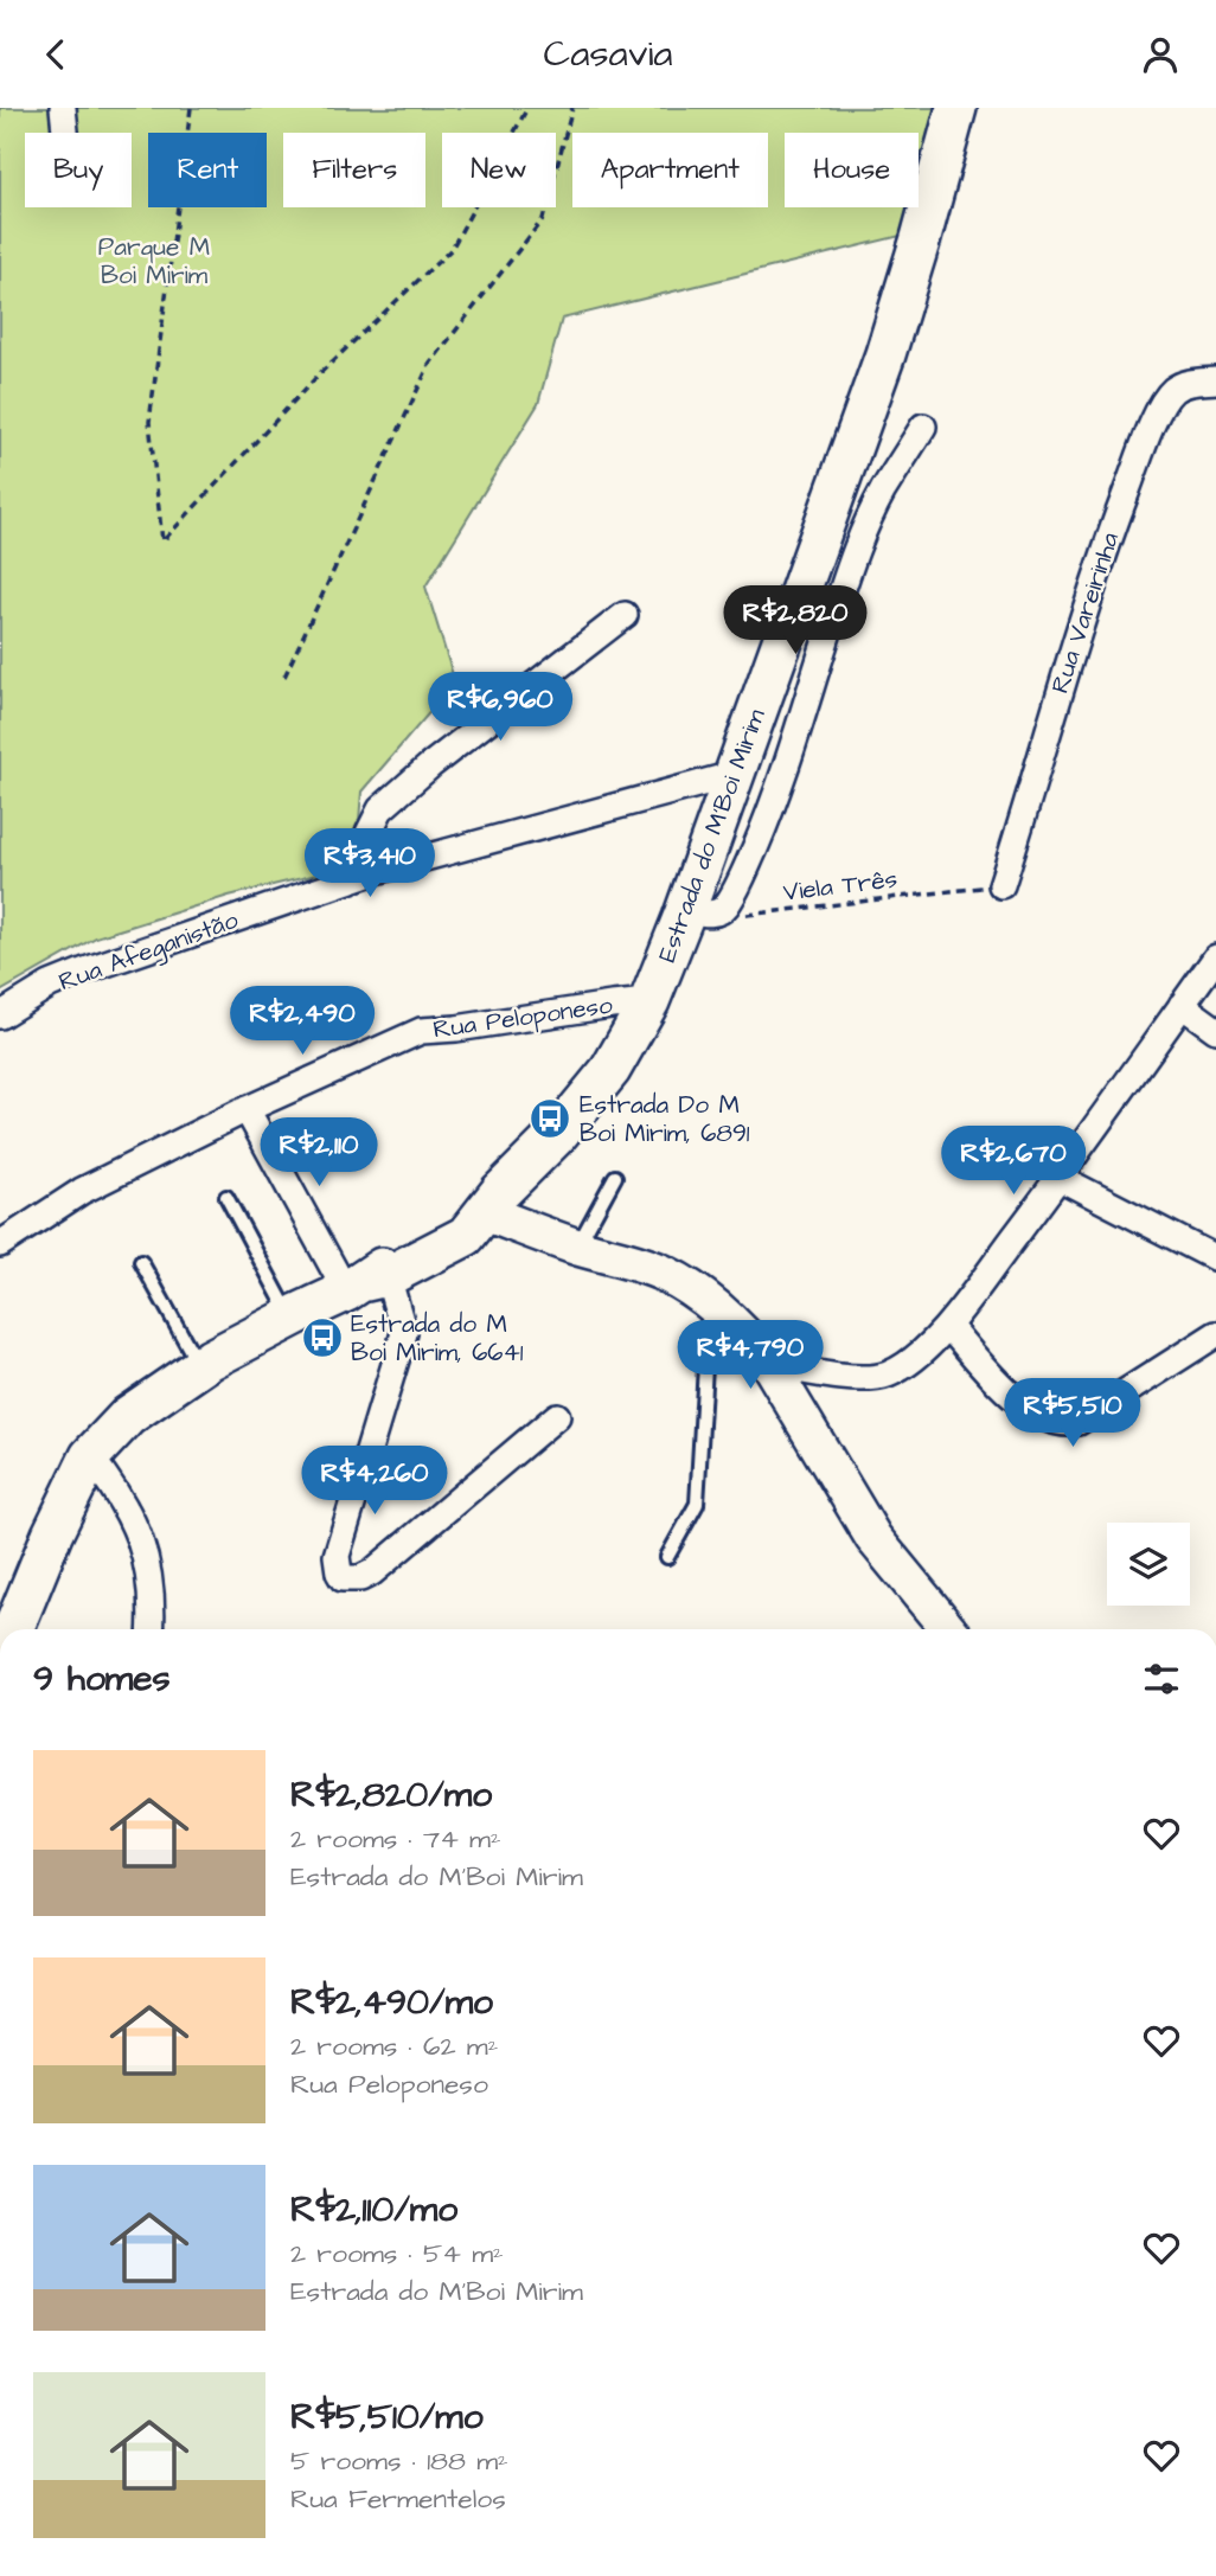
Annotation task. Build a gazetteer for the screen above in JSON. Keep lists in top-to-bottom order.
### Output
{
  "streets": {
    "main road": ["Estrada do M'Boi Mirim"],
    "street": ["Rua Vareirinha", "Rua Afeganistão", "Rua Peloponeso"],
    "path": ["Viela Três"]
  },
  "crossings": [
    ["Rua Vareirinha", "Viela Três"],
    ["Estrada do M'Boi Mirim", "Rua Afeganistão"],
    ["Estrada do M'Boi Mirim", "Rua Peloponeso"]
  ],
  "parks": ["Parque M Boi Mirim"],
  "places": {
    "bus stop": ["Estrada Do M Boi Mirim, 6891", "Estrada do M Boi Mirim, 6641"]
  },
  "page": {
    "header": "Casavia",
    "chip": [
      "Buy",
      "Rent",
      "Filters",
      "New",
      "Apartment",
      "House"
    ],
    "price": [
      "R$2,820",
      "R$6,960",
      "R$3,410",
      "R$2,490",
      "R$2,110",
      "R$2,670",
      "R$4,790",
      "R$5,510",
      "R$4,260"
    ],
    "heading": "9 homes",
    "list": [
      {
        "name": "R$2,820/mo",
        "note": "2 rooms · 74 m² · Estrada do M'Boi Mirim"
      },
      {
        "name": "R$2,490/mo",
        "note": "2 rooms · 62 m² · Rua Peloponeso"
      },
      {
        "name": "R$2,110/mo",
        "note": "2 rooms · 54 m² · Estrada do M'Boi Mirim"
      },
      {
        "name": "R$5,510/mo",
        "note": "5 rooms · 188 m² · Rua Fermentelos"
      }
    ]
  }
}
